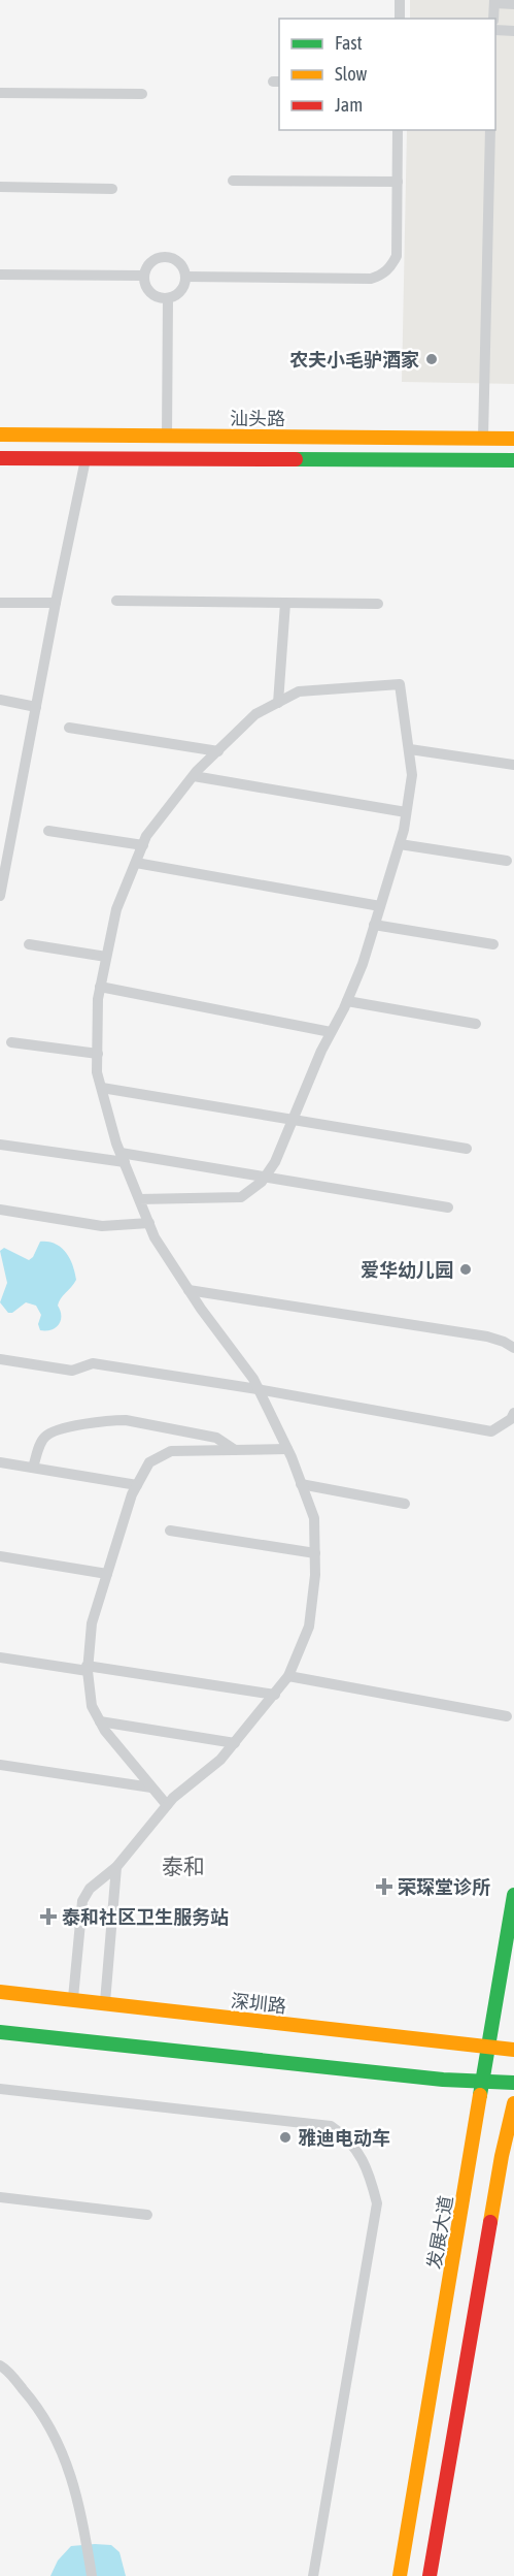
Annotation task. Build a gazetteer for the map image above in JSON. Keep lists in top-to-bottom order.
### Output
{
  "streets": {
    "street": ["汕头路", "深圳路", "发展大道"]
  },
  "crossings": [
    ["深圳路", "发展大道"]
  ],
  "districts": ["泰和"],
  "places": {
    "other": ["农夫小毛驴酒家", "爱华幼儿园", "雅迪电动车"],
    "health": ["荣琛堂诊所", "泰和社区卫生服务站"]
  },
  "legend": ["Fast", "Slow", "Jam"]
}
